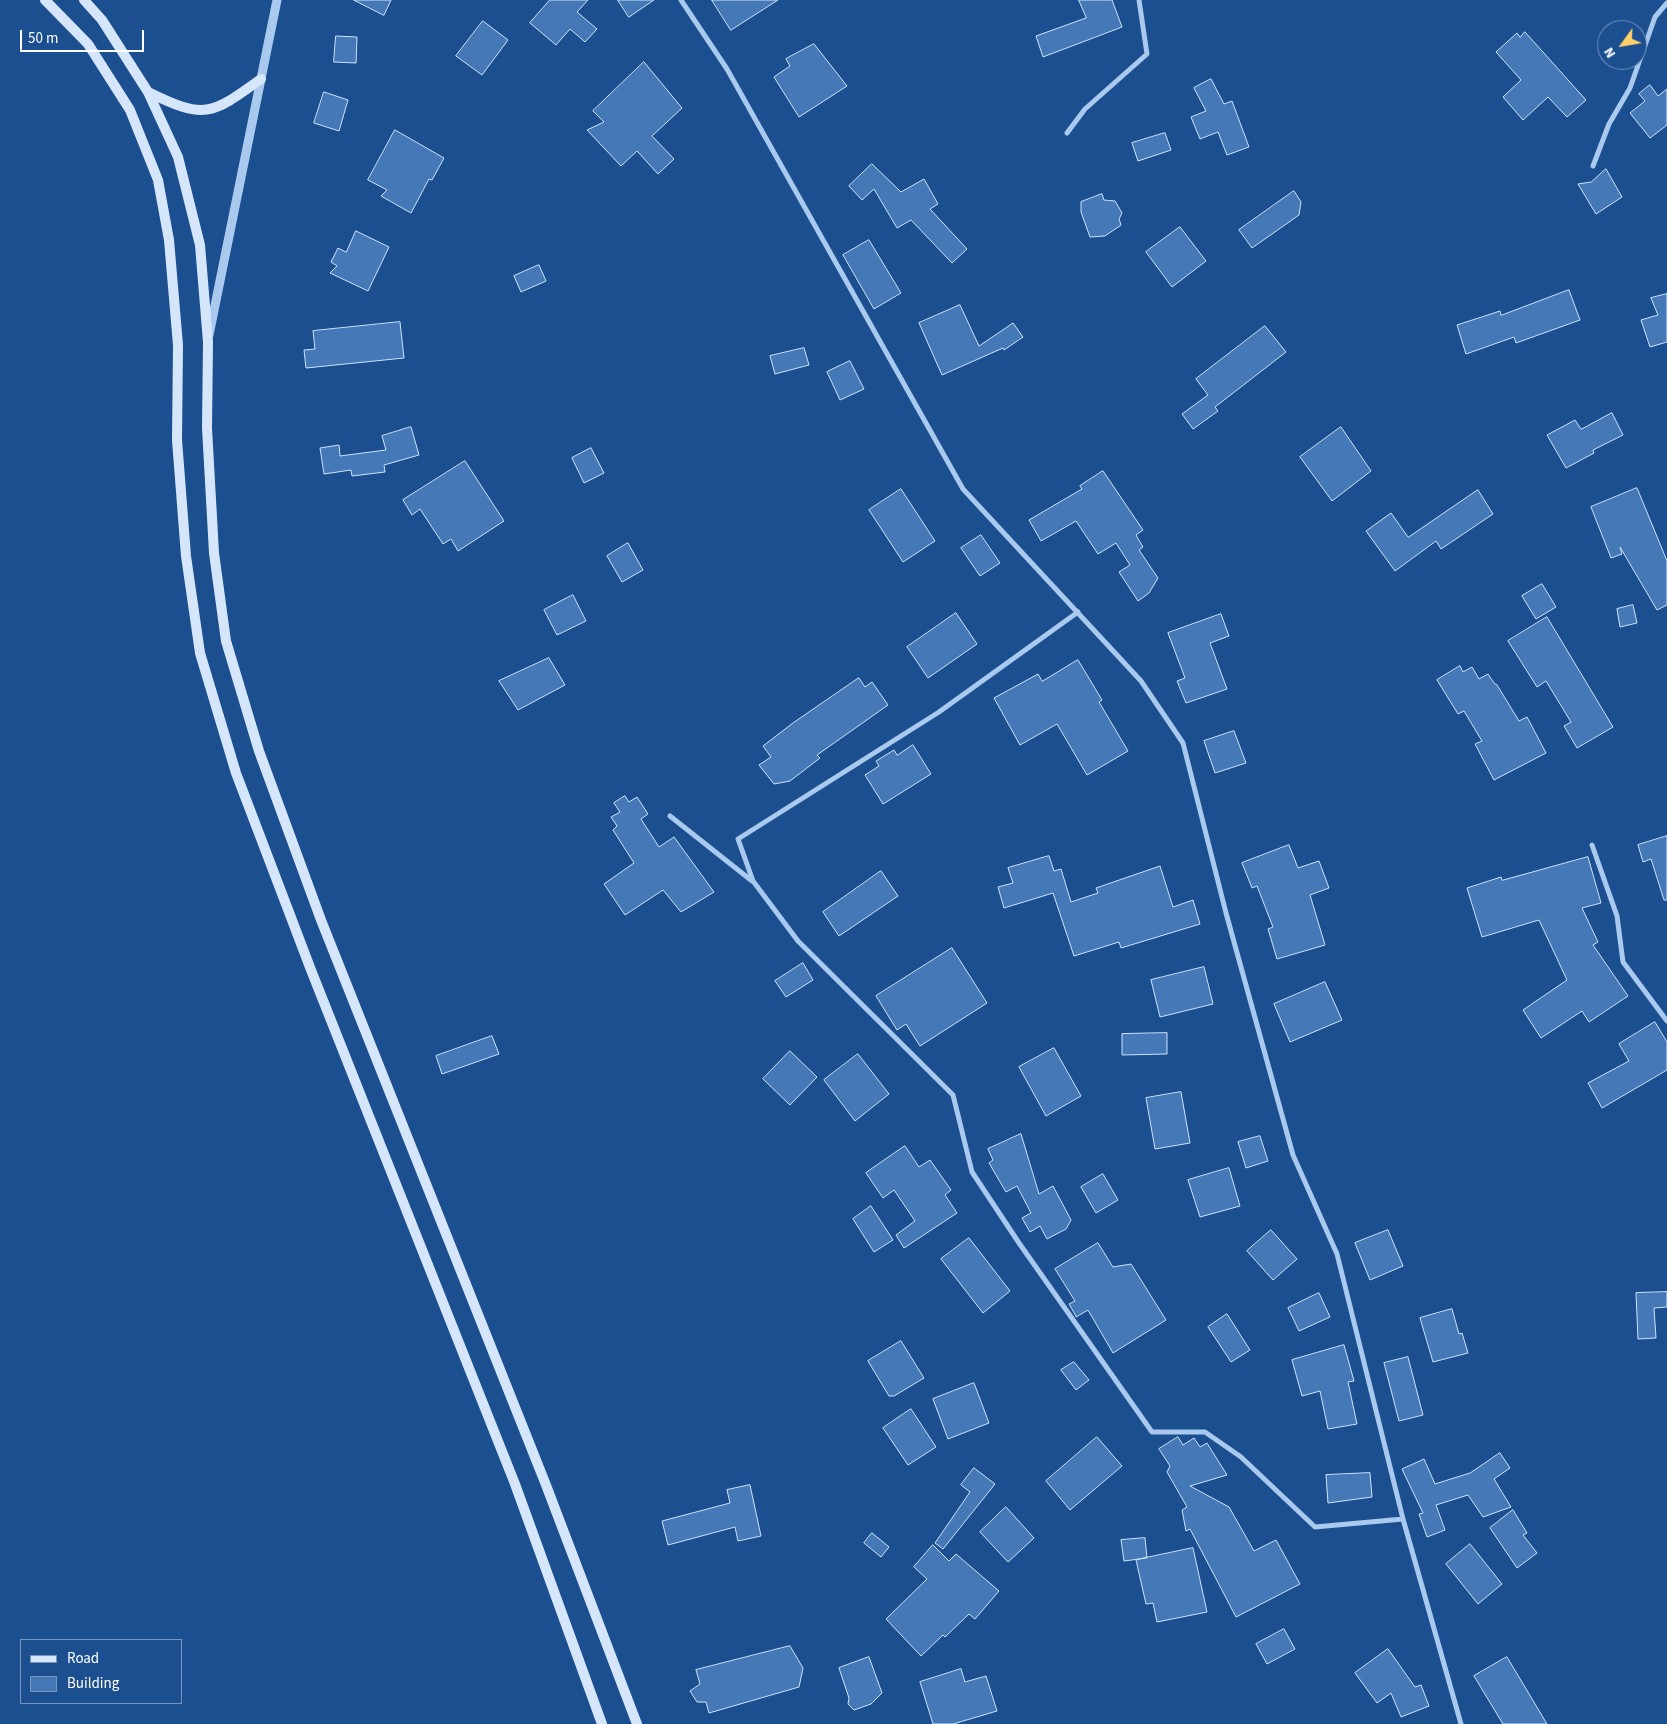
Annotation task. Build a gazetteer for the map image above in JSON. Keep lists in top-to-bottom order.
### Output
{
  "legend": ["Road", "Building"],
  "scale_bar": "50 m",
  "north": "bottom left"
}
